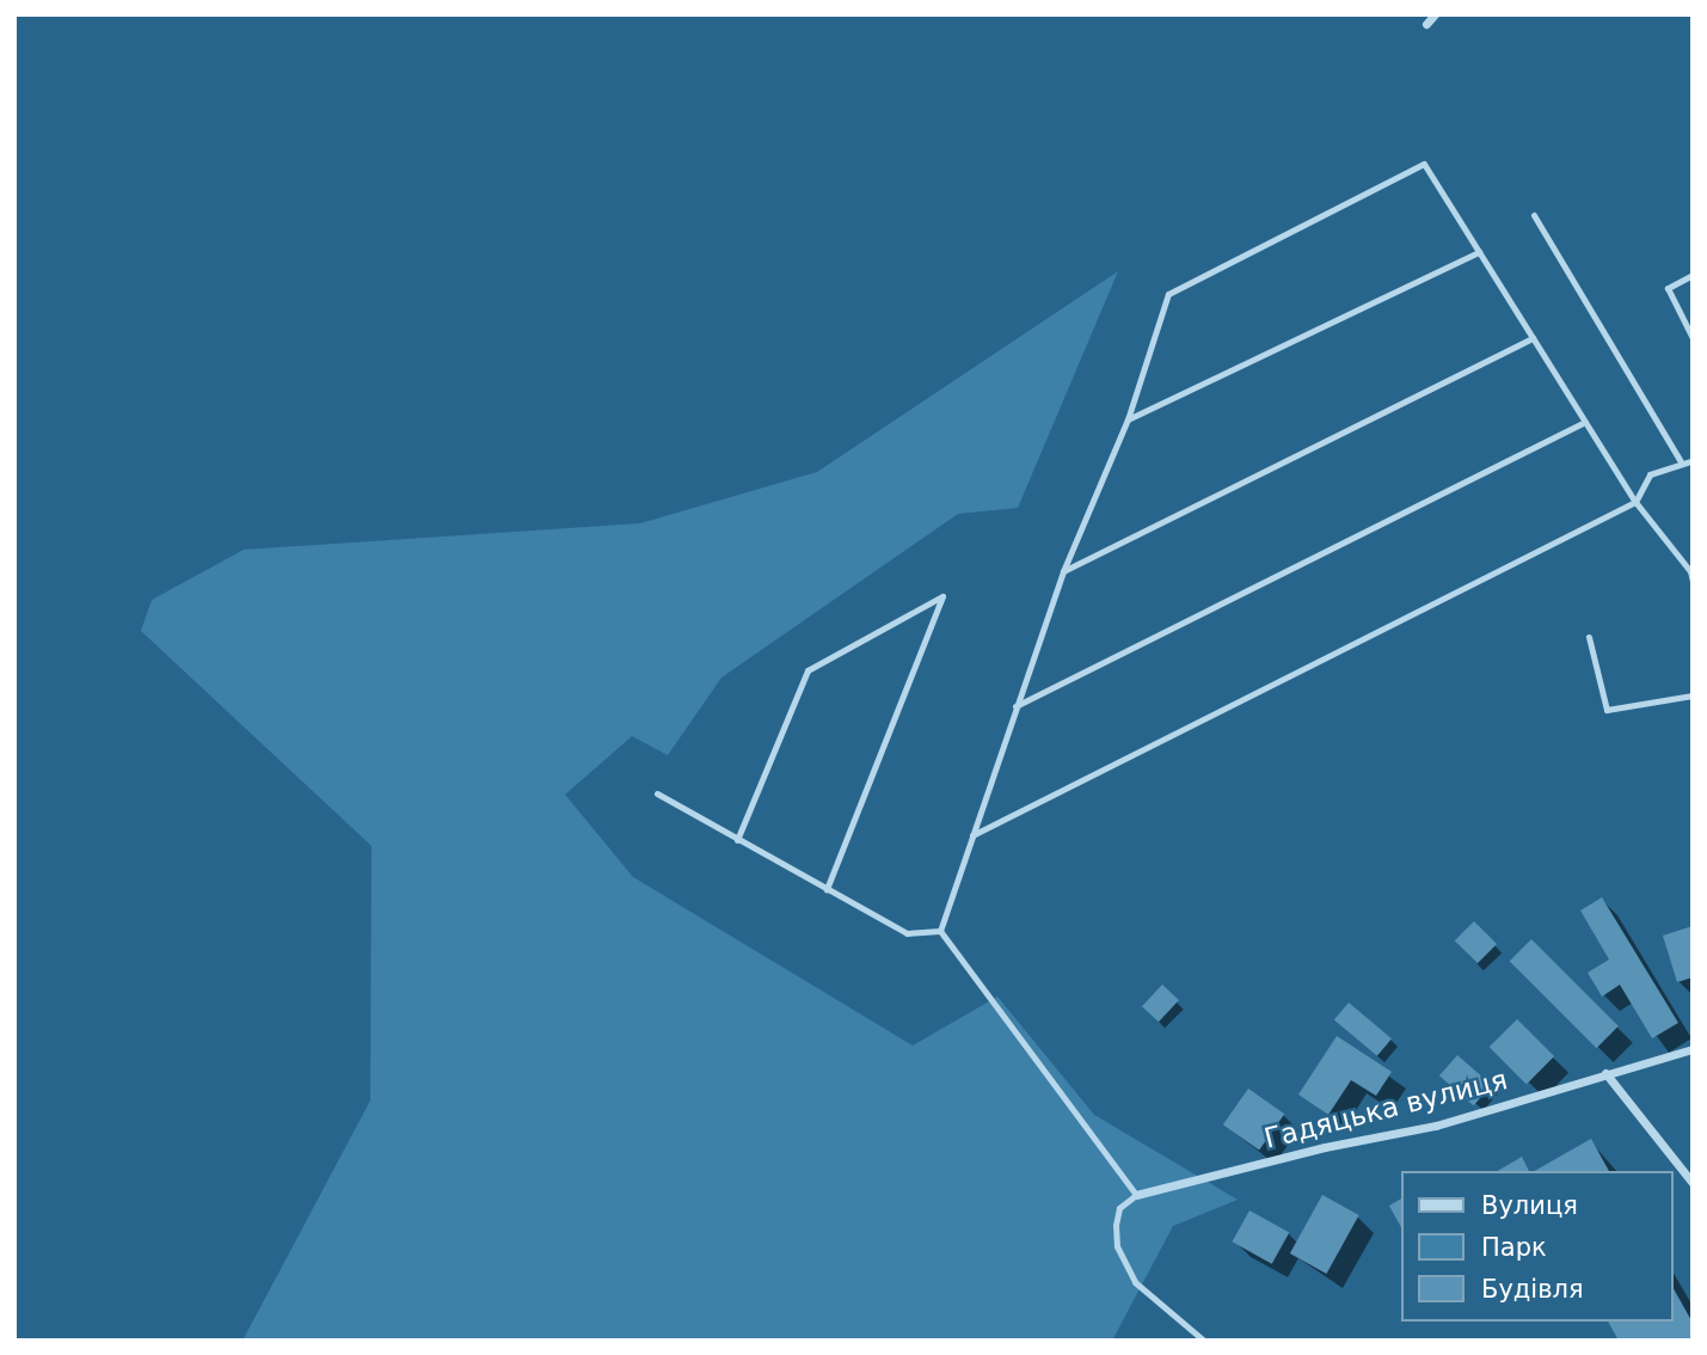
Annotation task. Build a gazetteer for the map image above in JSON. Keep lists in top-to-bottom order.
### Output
{
  "streets": {
    "street": ["Гадяцька вулиця"]
  },
  "legend": ["Вулиця", "Парк", "Будівля"]
}
